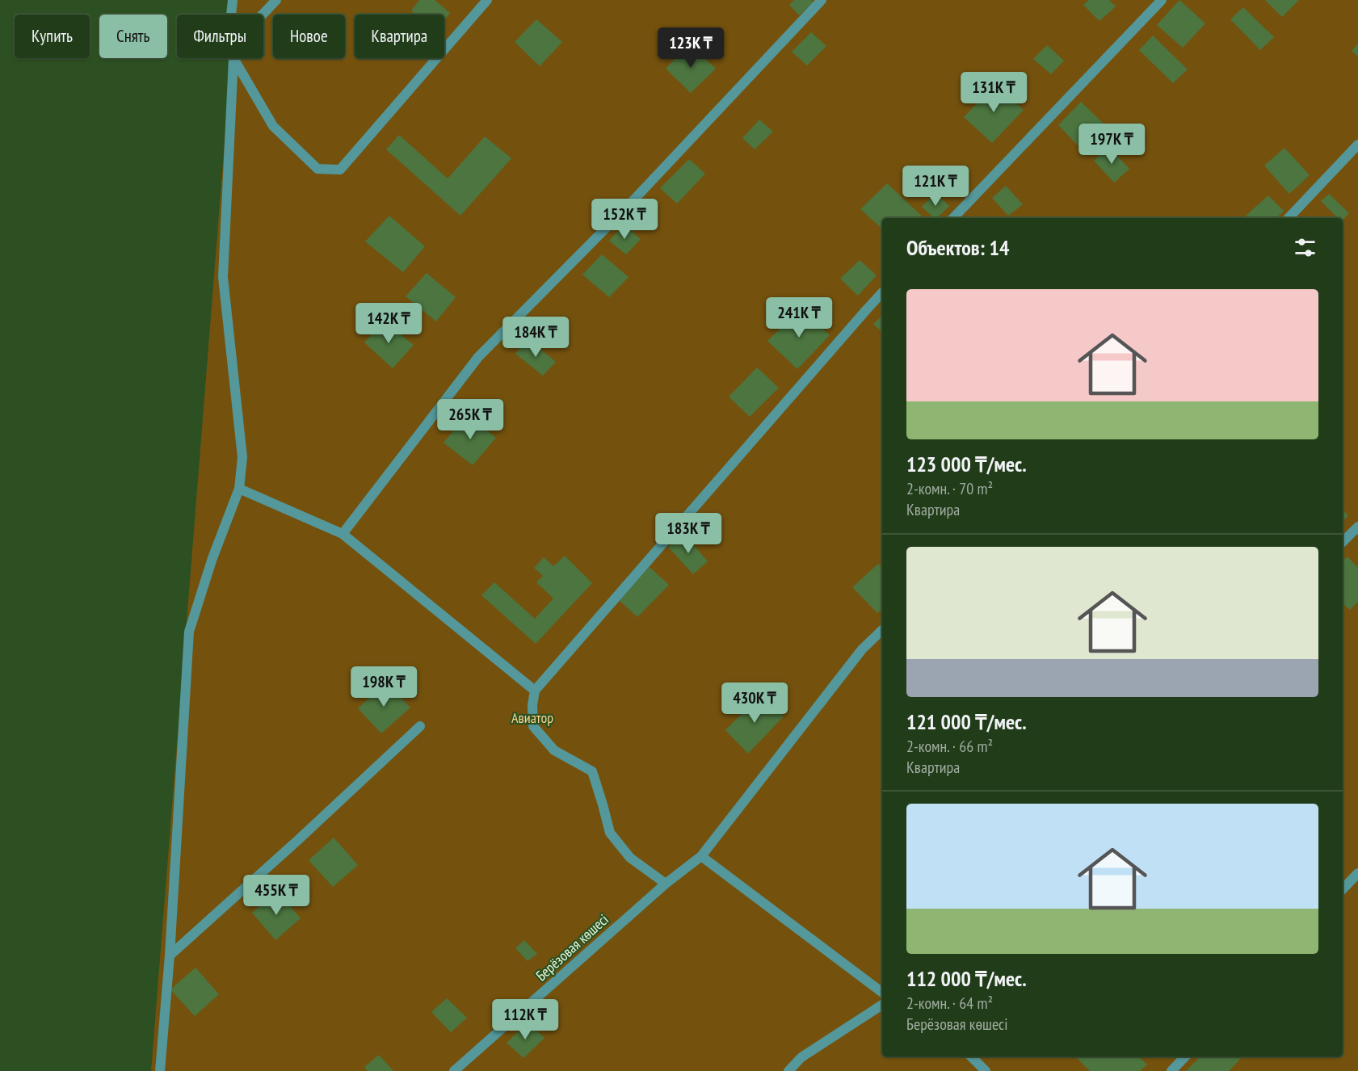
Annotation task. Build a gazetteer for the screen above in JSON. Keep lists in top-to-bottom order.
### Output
{
  "streets": {
    "street": ["Берёзовая көшесі"]
  },
  "parks": ["Авиатор"],
  "page": {
    "chip": [
      "Купить",
      "Снять",
      "Фильтры",
      "Новое",
      "Квартира"
    ],
    "price": [
      "123K ₸",
      "131K ₸",
      "197K ₸",
      "121K ₸",
      "152K ₸",
      "241K ₸",
      "142K ₸",
      "184K ₸",
      "265K ₸",
      "183K ₸",
      "198K ₸",
      "430K ₸",
      "455K ₸",
      "112K ₸"
    ],
    "heading": "Объектов: 14",
    "list": [
      {
        "name": "123 000 ₸/мес.",
        "note": "2-комн. · 70 m² · Квартира"
      },
      {
        "name": "121 000 ₸/мес.",
        "note": "2-комн. · 66 m² · Квартира"
      },
      {
        "name": "112 000 ₸/мес.",
        "note": "2-комн. · 64 m² · Берёзовая көшесі"
      }
    ]
  }
}
